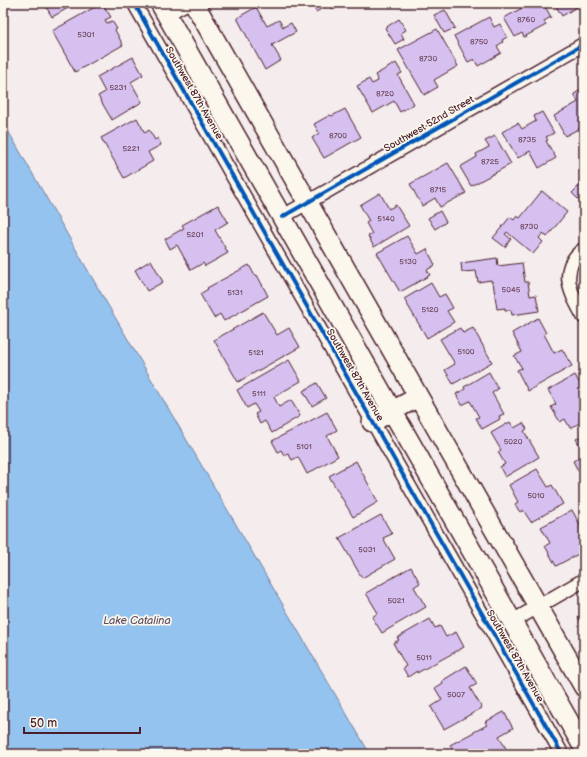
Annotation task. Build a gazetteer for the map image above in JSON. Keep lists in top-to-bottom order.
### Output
{
  "streets": {
    "main road": ["Southwest 87th Avenue"],
    "street": ["Southwest 52nd Street"]
  },
  "crossings": [
    ["Southwest 87th Avenue", "Southwest 52nd Street"]
  ],
  "water": ["Lake Catalina"],
  "house_numbers": [
    "8760",
    "5301",
    "8750",
    "8730",
    "5231",
    "8720",
    "8700",
    "8735",
    "5221",
    "8725",
    "8715",
    "5140",
    "8730",
    "5201",
    "5130",
    "5045",
    "5131",
    "5120",
    "5100",
    "5121",
    "5111",
    "5020",
    "5101",
    "5010",
    "5031",
    "5021",
    "5011",
    "5007"
  ],
  "scale_bar": "50 m"
}
